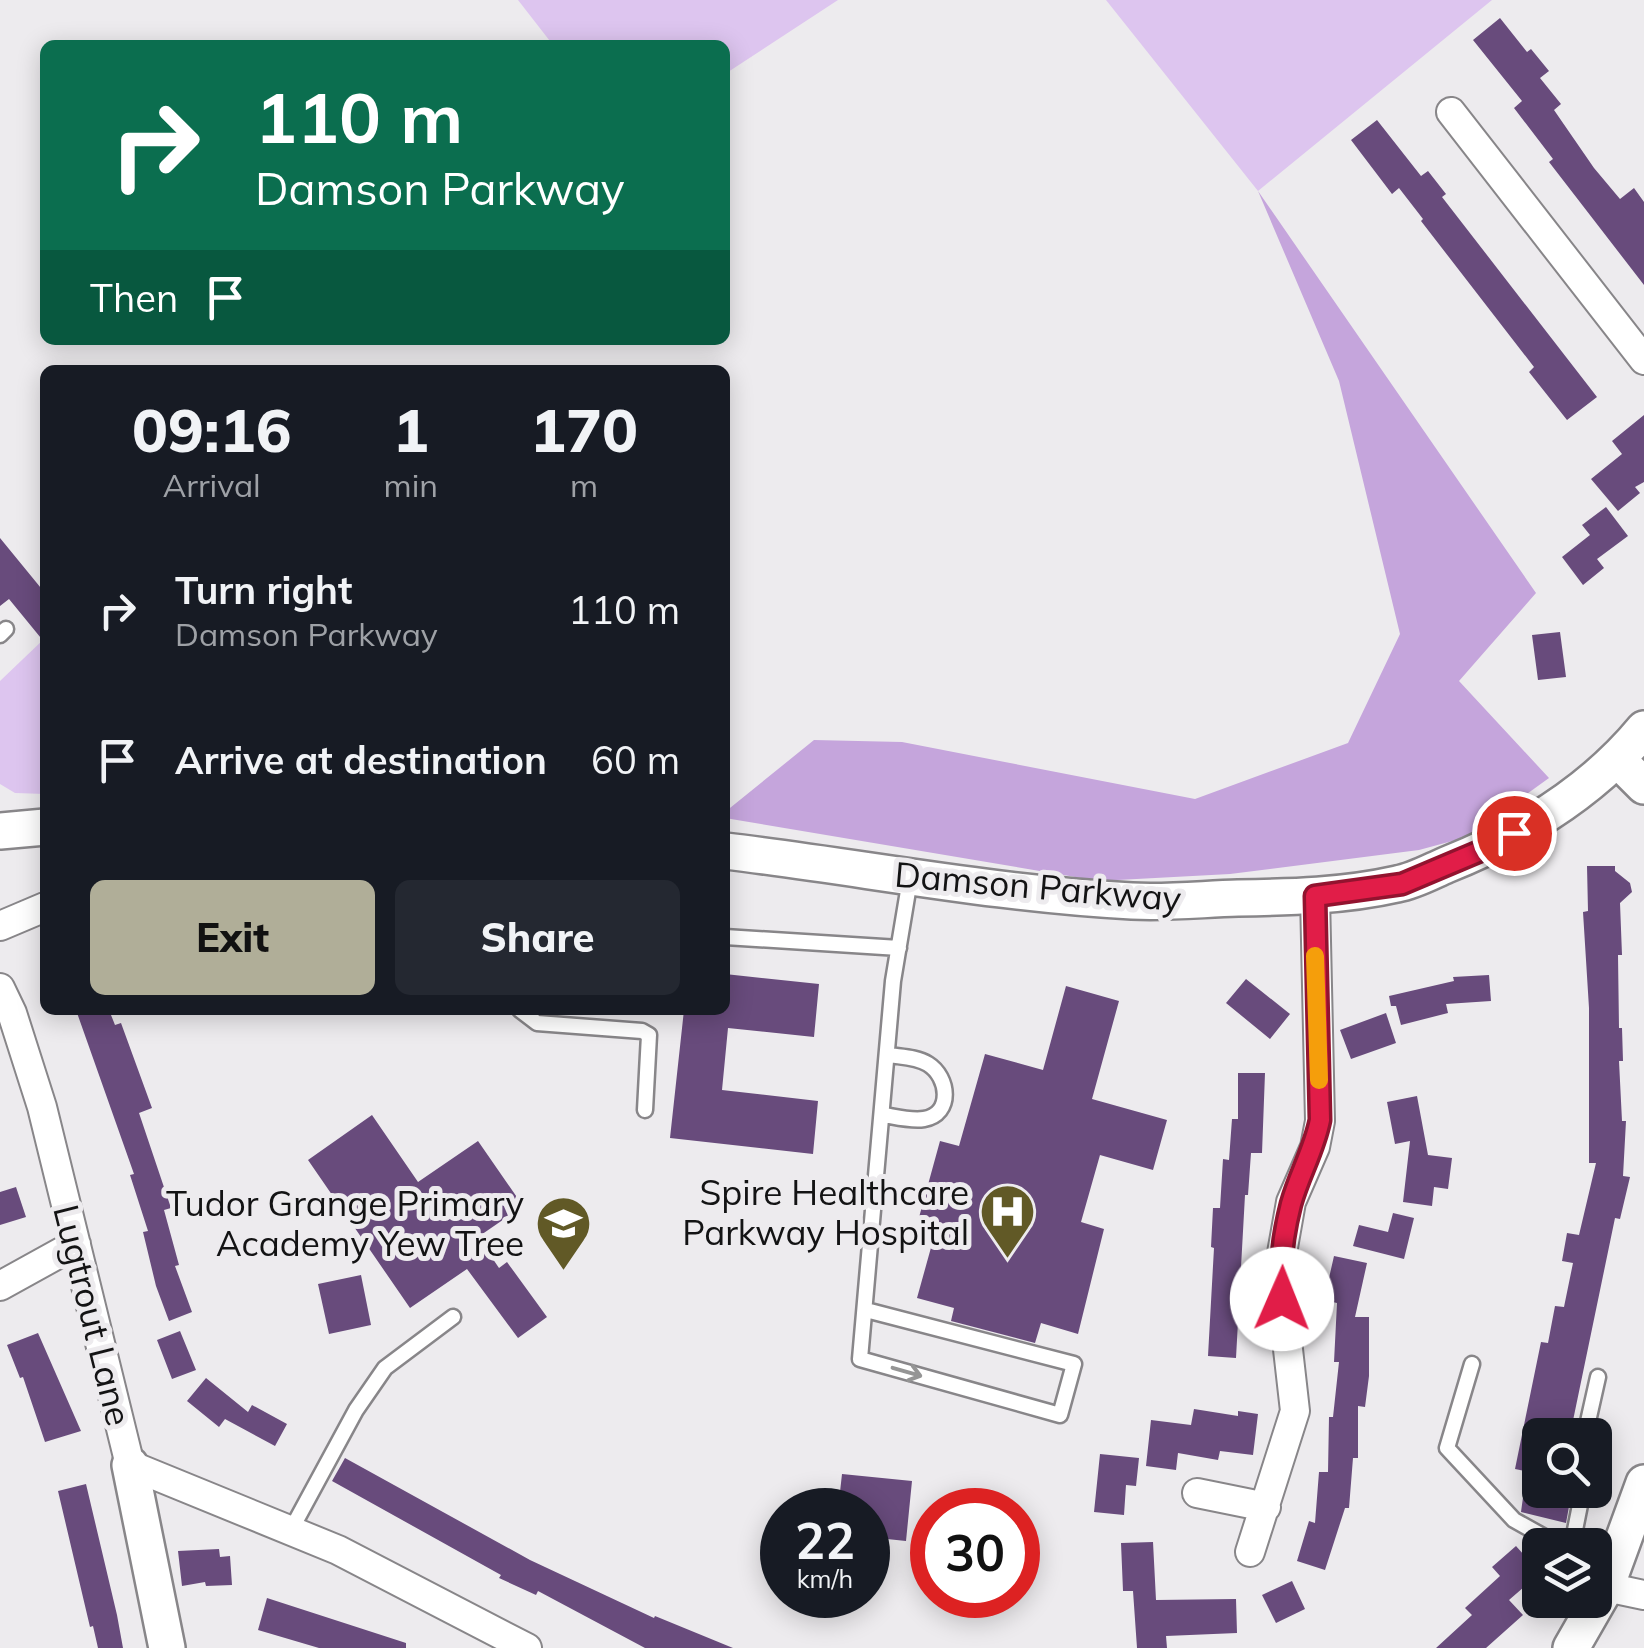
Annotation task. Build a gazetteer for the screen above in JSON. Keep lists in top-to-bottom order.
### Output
{
  "streets": {
    "street": ["Damson Parkway", "Lugtrout Lane"]
  },
  "places": {
    "hospital": ["Spire Healthcare Parkway Hospital"],
    "school or university": ["Tudor Grange Primary Academy Yew Tree"]
  },
  "page": {
    "turn": ["110 m", "Damson Parkway"],
    "then": "Then",
    "eta": [
      "09:16",
      "Arrival",
      "1",
      "min",
      "170",
      "m"
    ],
    "list": [
      {
        "name": "Turn right",
        "note": "Damson Parkway",
        "value": "110 m"
      },
      {
        "name": "Arrive at destination",
        "value": "60 m"
      }
    ],
    "buttons": ["Exit", "Share"],
    "speed": "22 km/h",
    "limit": "30"
  }
}
